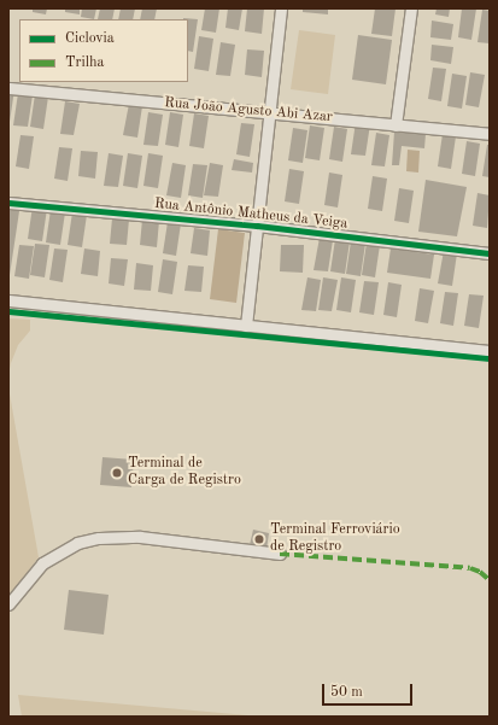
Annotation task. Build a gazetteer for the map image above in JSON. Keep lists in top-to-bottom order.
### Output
{
  "streets": {
    "street": ["Rua João Agusto Abi Azar", "Rua Antônio Matheus da Veiga"]
  },
  "places": ["Terminal de Carga de Registro", "Terminal Ferroviário de Registro"],
  "legend": ["Ciclovia", "Trilha"],
  "scale_bar": "50 m"
}
